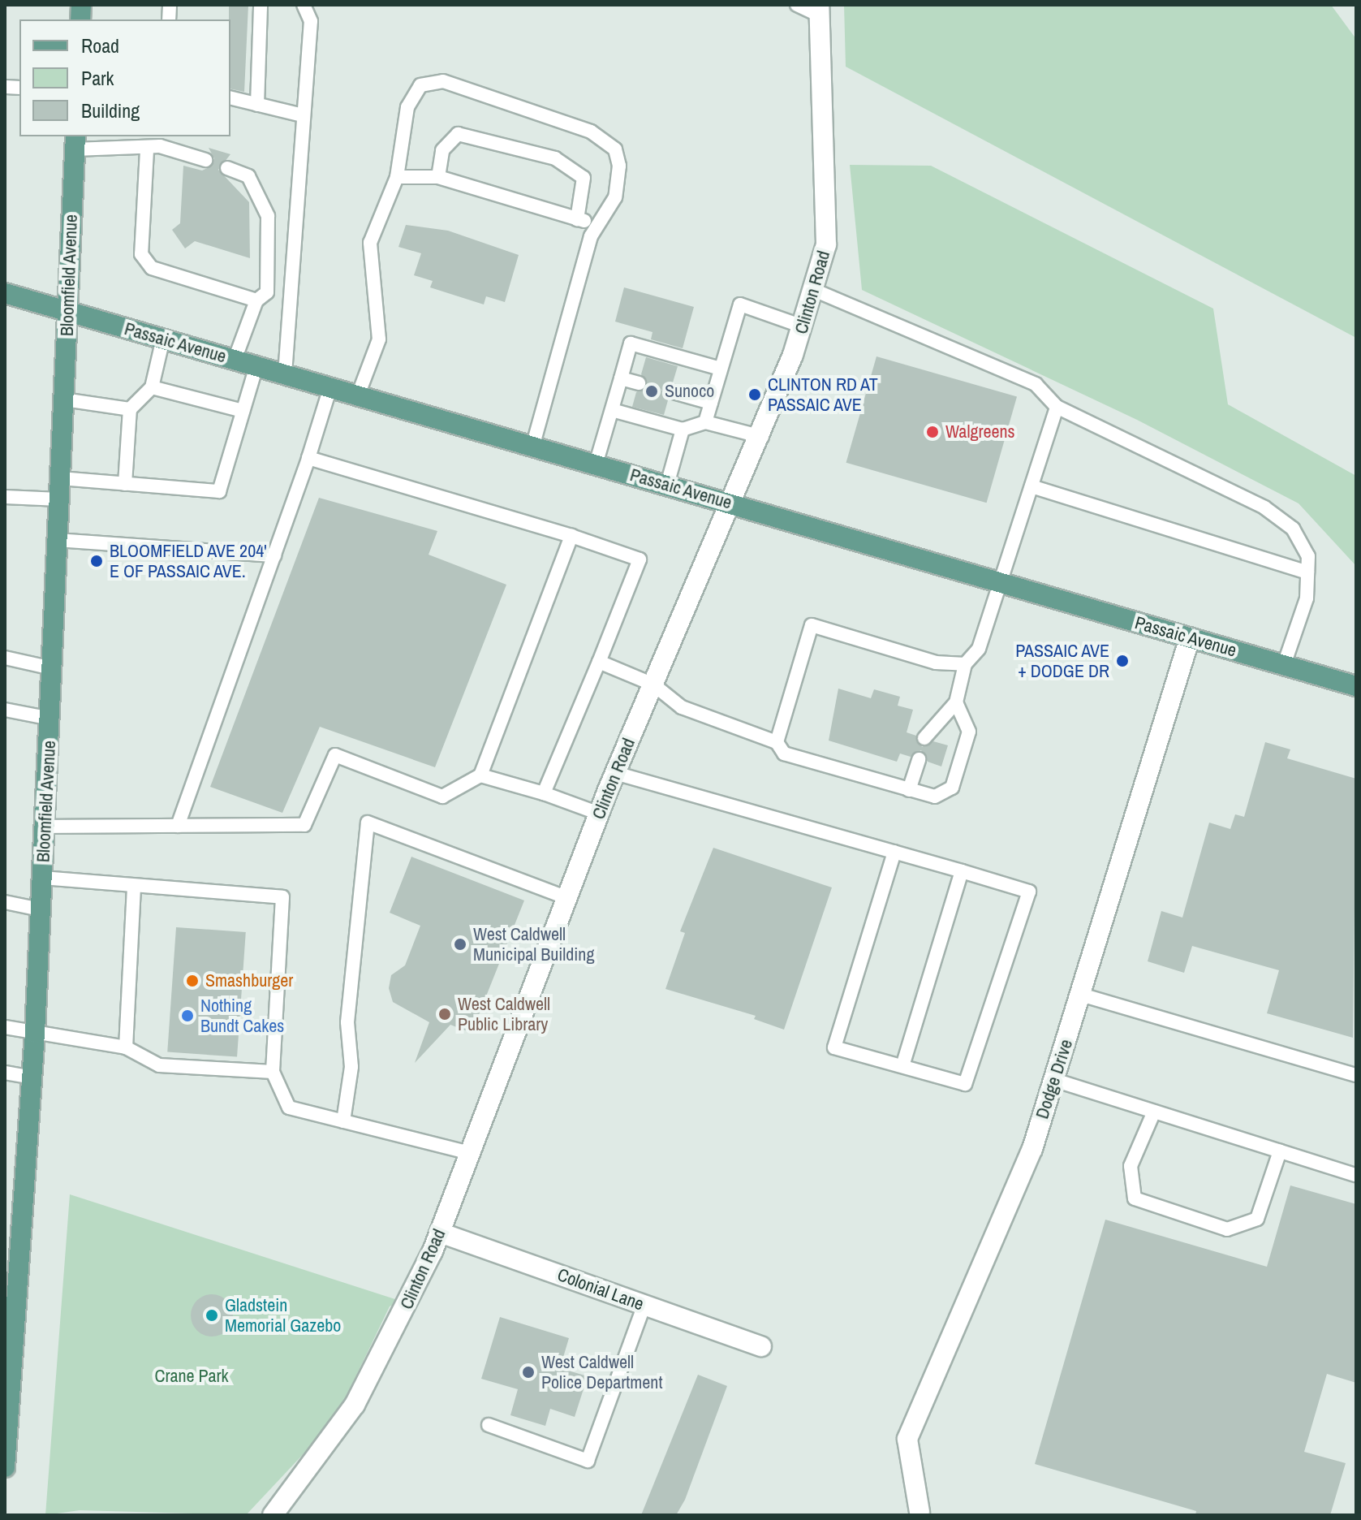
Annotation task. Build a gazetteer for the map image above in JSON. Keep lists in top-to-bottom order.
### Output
{
  "streets": {
    "main road": ["Bloomfield Avenue", "Passaic Avenue"],
    "street": ["Clinton Road", "Dodge Drive", "Colonial Lane"]
  },
  "crossings": [
    ["Bloomfield Avenue", "Passaic Avenue"],
    ["Clinton Road", "Passaic Avenue"],
    ["Clinton Road", "Colonial Lane"],
    ["Passaic Avenue", "Dodge Drive"]
  ],
  "parks": ["Crane Park"],
  "places": [
    "Sunoco",
    "CLINTON RD AT PASSAIC AVE",
    "Walgreens",
    "BLOOMFIELD AVE 204' E OF PASSAIC AVE.",
    "PASSAIC AVE + DODGE DR",
    "West Caldwell Municipal Building",
    "Smashburger",
    "West Caldwell Public Library",
    "Nothing Bundt Cakes",
    "Gladstein Memorial Gazebo",
    "West Caldwell Police Department"
  ],
  "legend": ["Road", "Park", "Building"]
}
